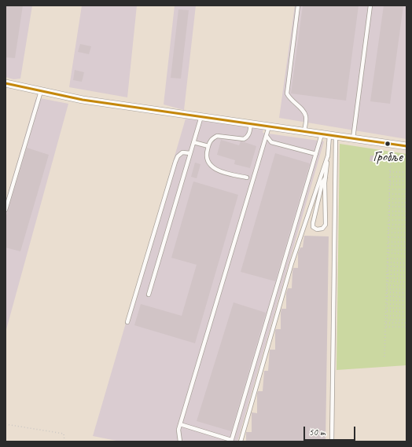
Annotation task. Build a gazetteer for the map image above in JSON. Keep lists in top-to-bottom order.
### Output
{
  "places": ["Гробље"],
  "scale_bar": "50 m"
}
